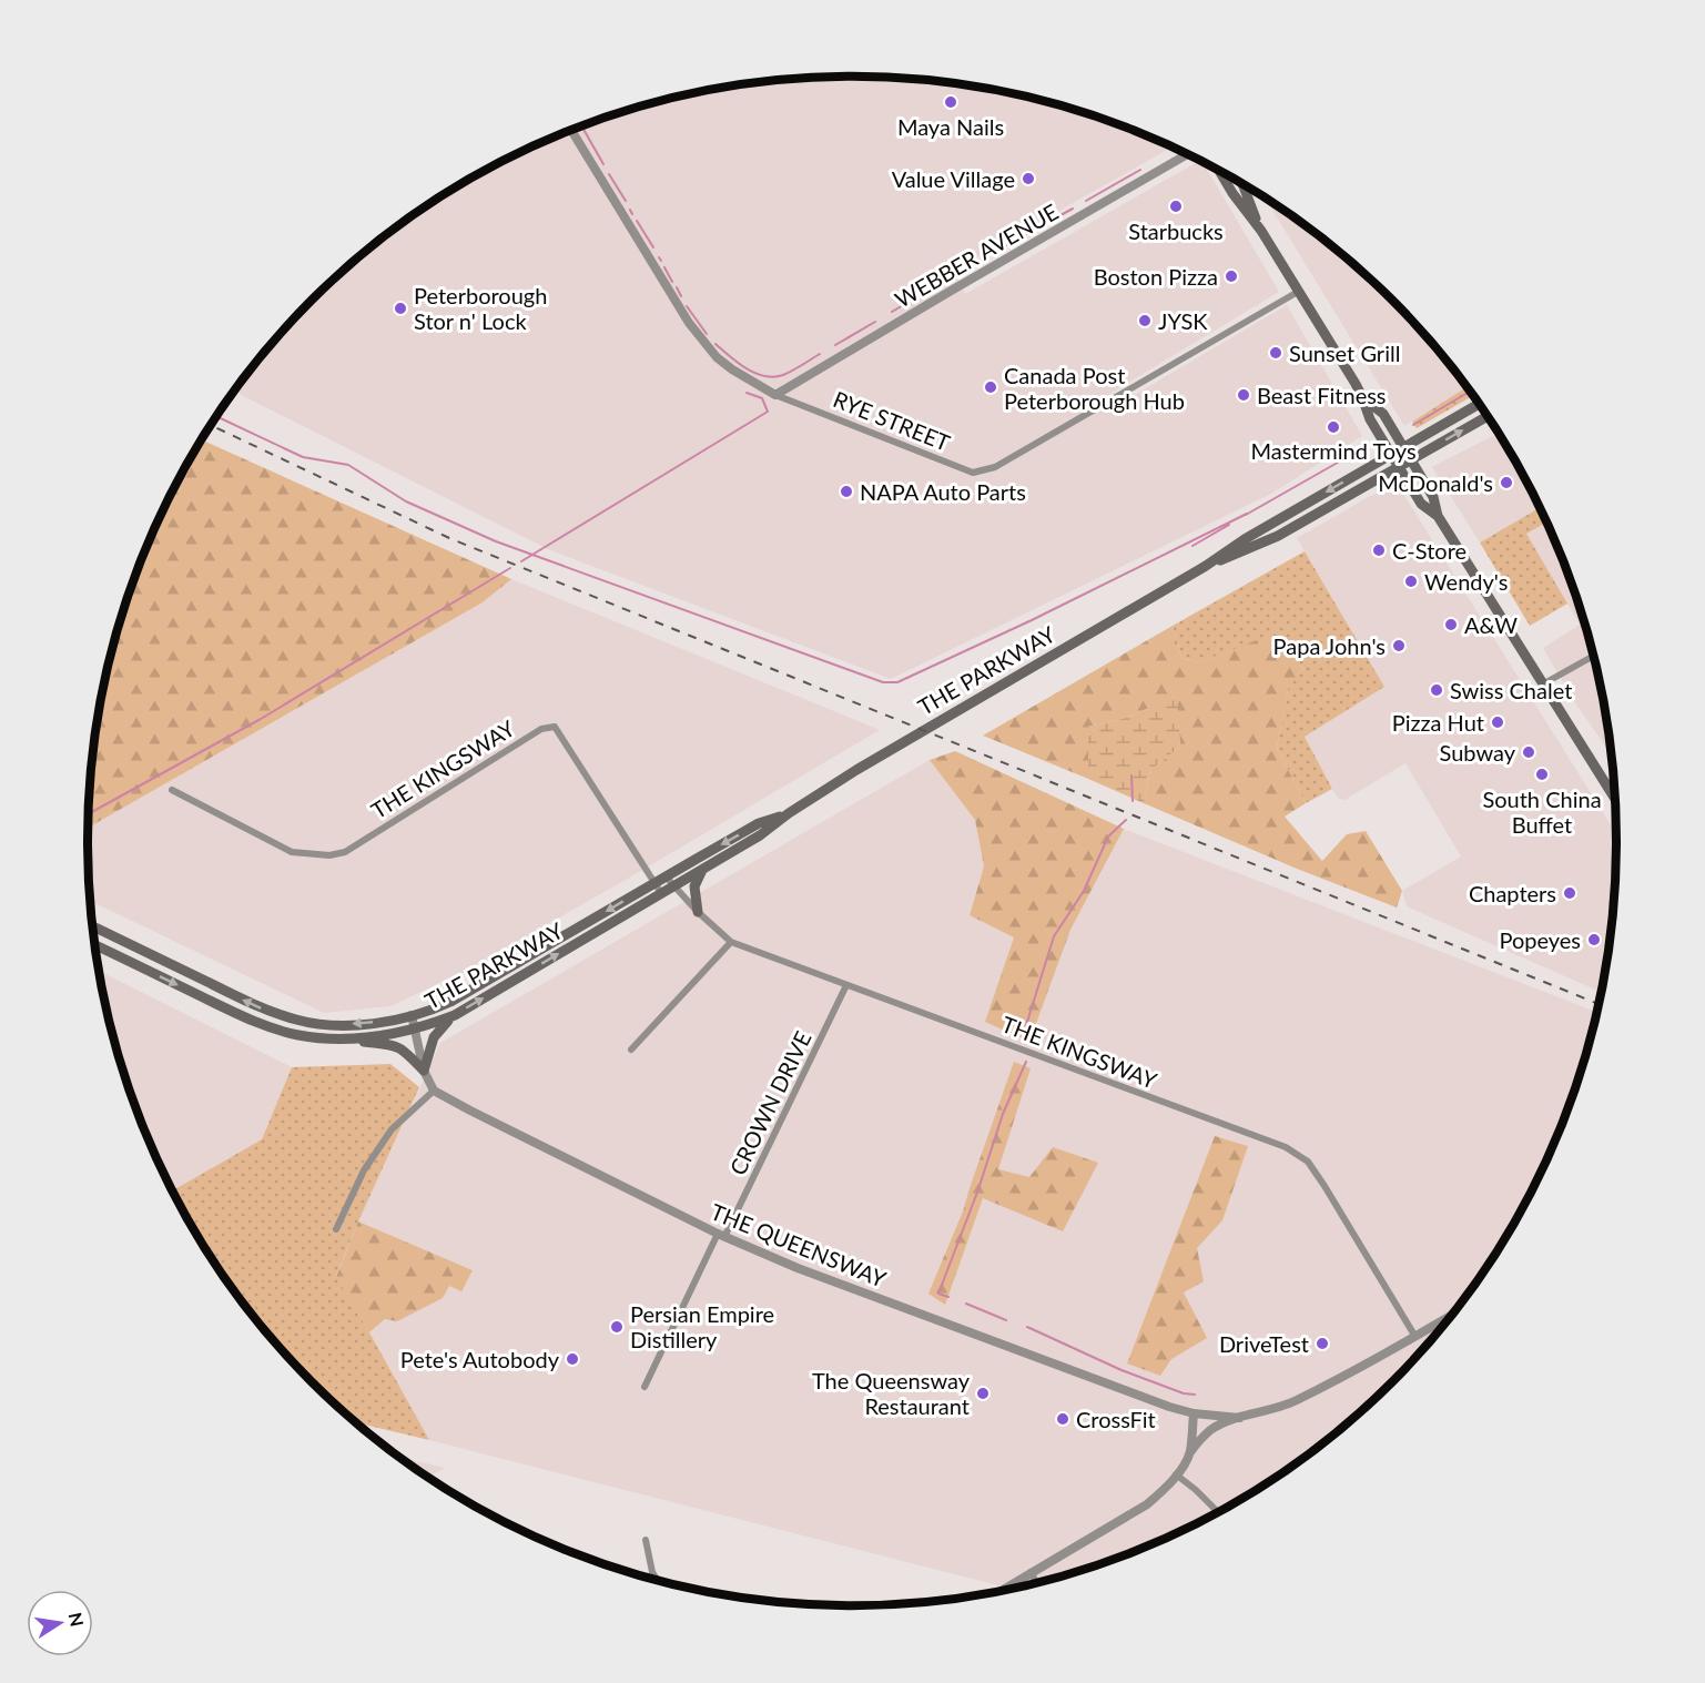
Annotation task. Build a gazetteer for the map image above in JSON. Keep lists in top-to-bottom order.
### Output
{
  "streets": {
    "main road": ["THE PARKWAY"],
    "street": [
      "WEBBER AVENUE",
      "RYE STREET",
      "THE KINGSWAY",
      "CROWN DRIVE",
      "THE QUEENSWAY"
    ]
  },
  "crossings": [
    ["WEBBER AVENUE", "RYE STREET"],
    ["THE PARKWAY", "THE KINGSWAY"],
    ["THE KINGSWAY", "CROWN DRIVE"],
    ["CROWN DRIVE", "THE QUEENSWAY"]
  ],
  "places": [
    "Maya Nails",
    "Value Village",
    "Starbucks",
    "Boston Pizza",
    "Peterborough Stor n' Lock",
    "JYSK",
    "Sunset Grill",
    "Canada Post Peterborough Hub",
    "Beast Fitness",
    "Mastermind Toys",
    "McDonald's",
    "NAPA Auto Parts",
    "C-Store",
    "Wendy's",
    "A&W",
    "Papa John's",
    "Swiss Chalet",
    "Pizza Hut",
    "Subway",
    "South China Buffet",
    "Chapters",
    "Popeyes",
    "Persian Empire Distillery",
    "DriveTest",
    "Pete's Autobody",
    "The Queensway Restaurant",
    "CrossFit"
  ],
  "north": "right"
}
